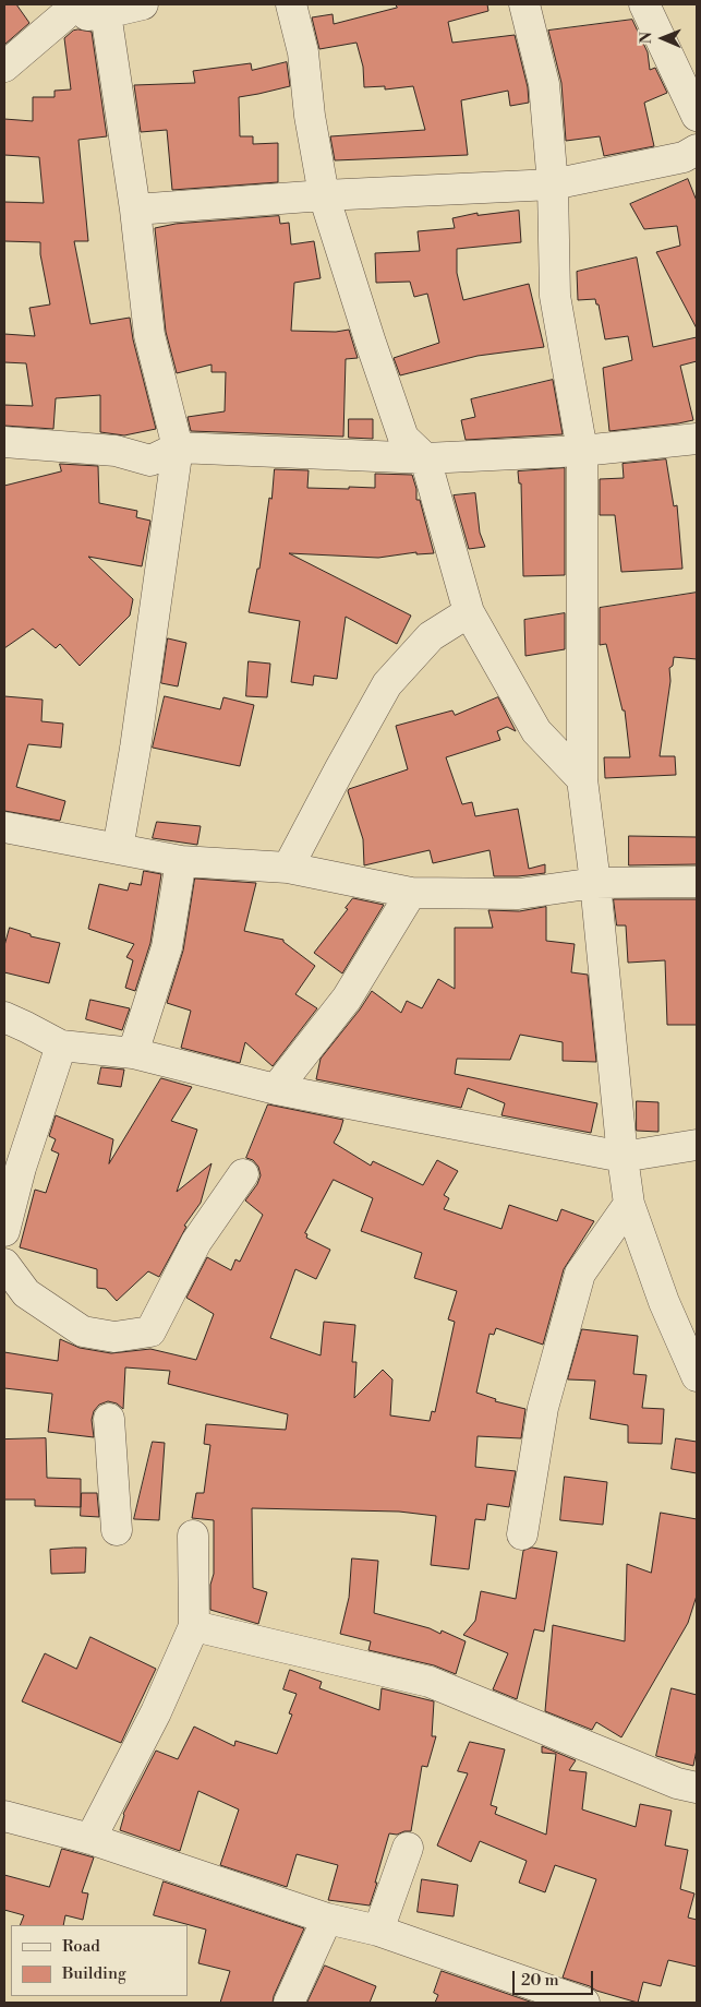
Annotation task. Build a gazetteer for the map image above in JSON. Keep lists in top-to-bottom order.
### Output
{
  "legend": ["Road", "Building"],
  "scale_bar": "20 m",
  "north": "left"
}
